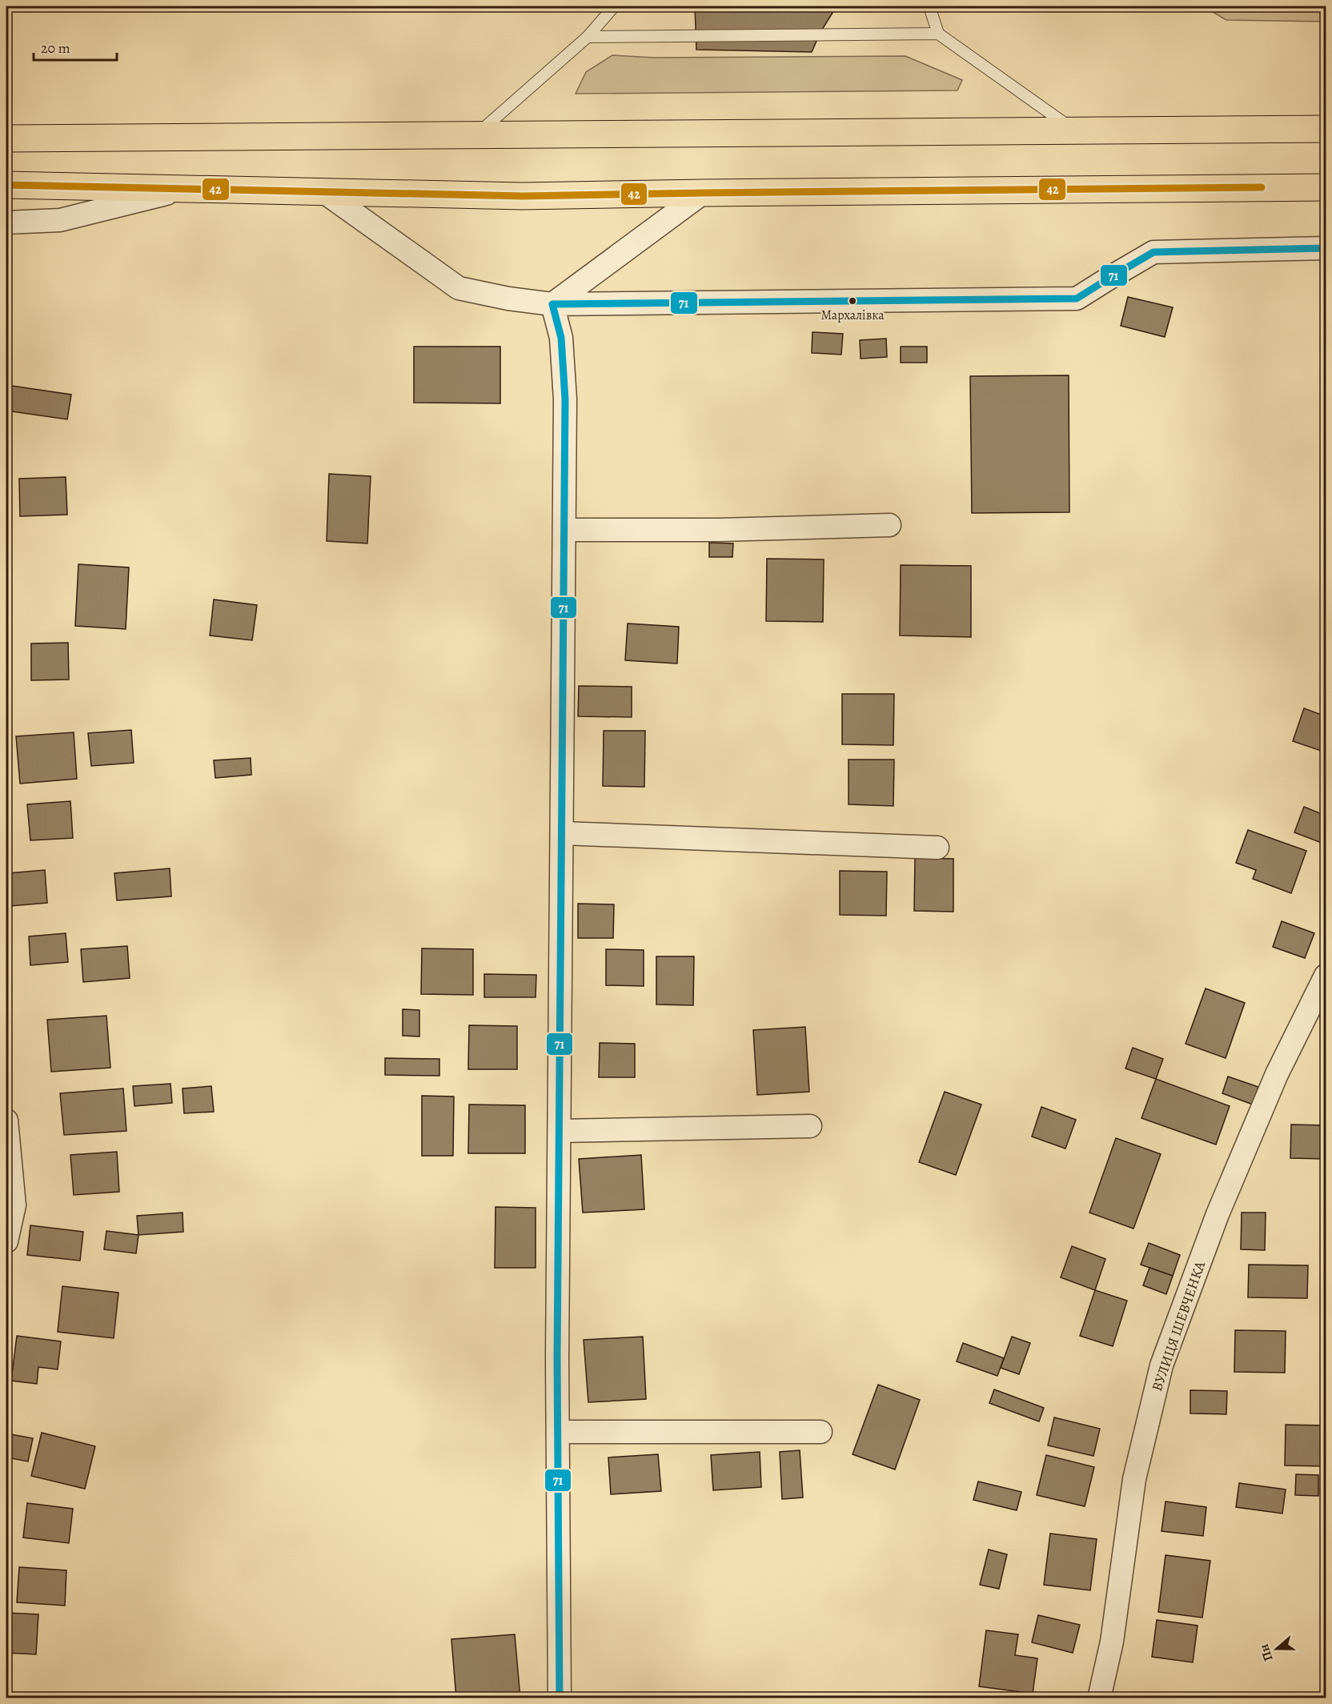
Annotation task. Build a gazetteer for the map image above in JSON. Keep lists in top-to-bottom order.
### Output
{
  "streets": {
    "street": ["ВУЛИЦЯ ШЕВЧЕНКА"]
  },
  "places": ["Мархалівка"],
  "lines": ["transit line 42", "transit line 71"],
  "scale_bar": "20 m",
  "north": "left"
}
